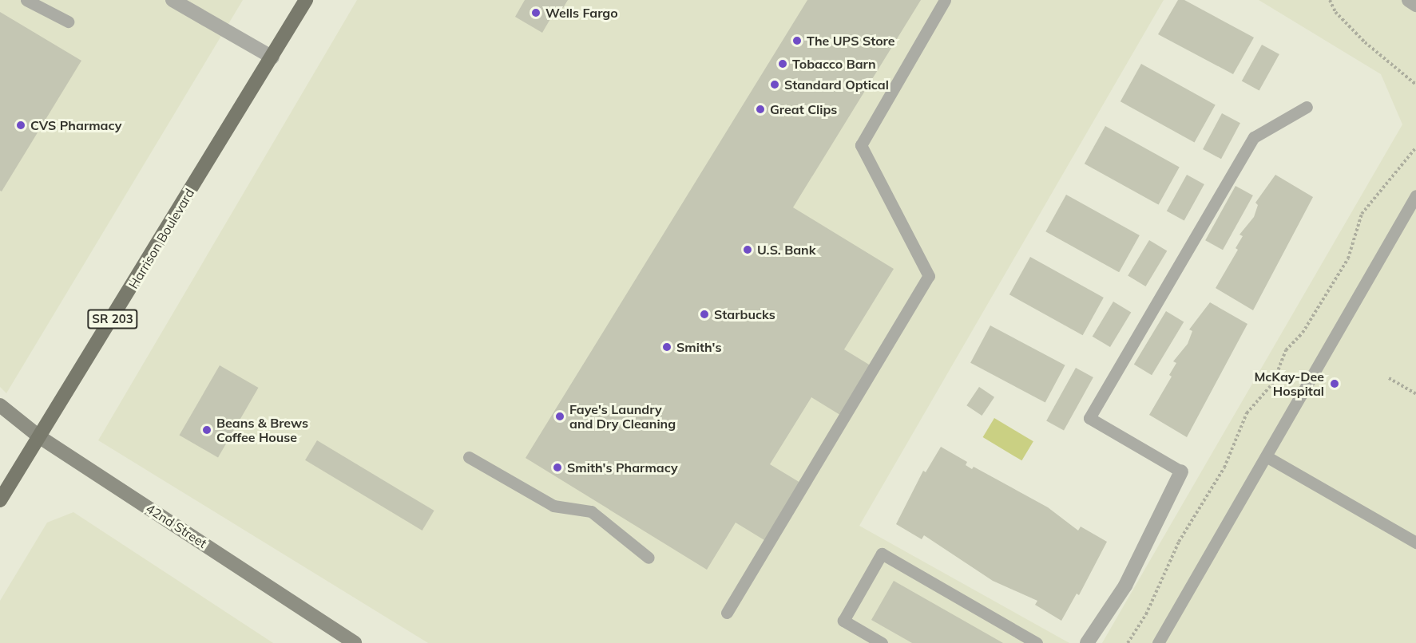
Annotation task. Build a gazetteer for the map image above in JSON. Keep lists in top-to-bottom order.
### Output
{
  "streets": {
    "main road": ["Harrison Boulevard", "SR 203", "42nd Street"]
  },
  "crossings": [
    ["Harrison Boulevard", "42nd Street"]
  ],
  "places": [
    "Wells Fargo",
    "The UPS Store",
    "Tobacco Barn",
    "Standard Optical",
    "Great Clips",
    "CVS Pharmacy",
    "U.S. Bank",
    "Starbucks",
    "Smith's",
    "McKay-Dee Hospital",
    "Faye's Laundry and Dry Cleaning",
    "Beans & Brews Coffee House",
    "Smith's Pharmacy"
  ]
}
